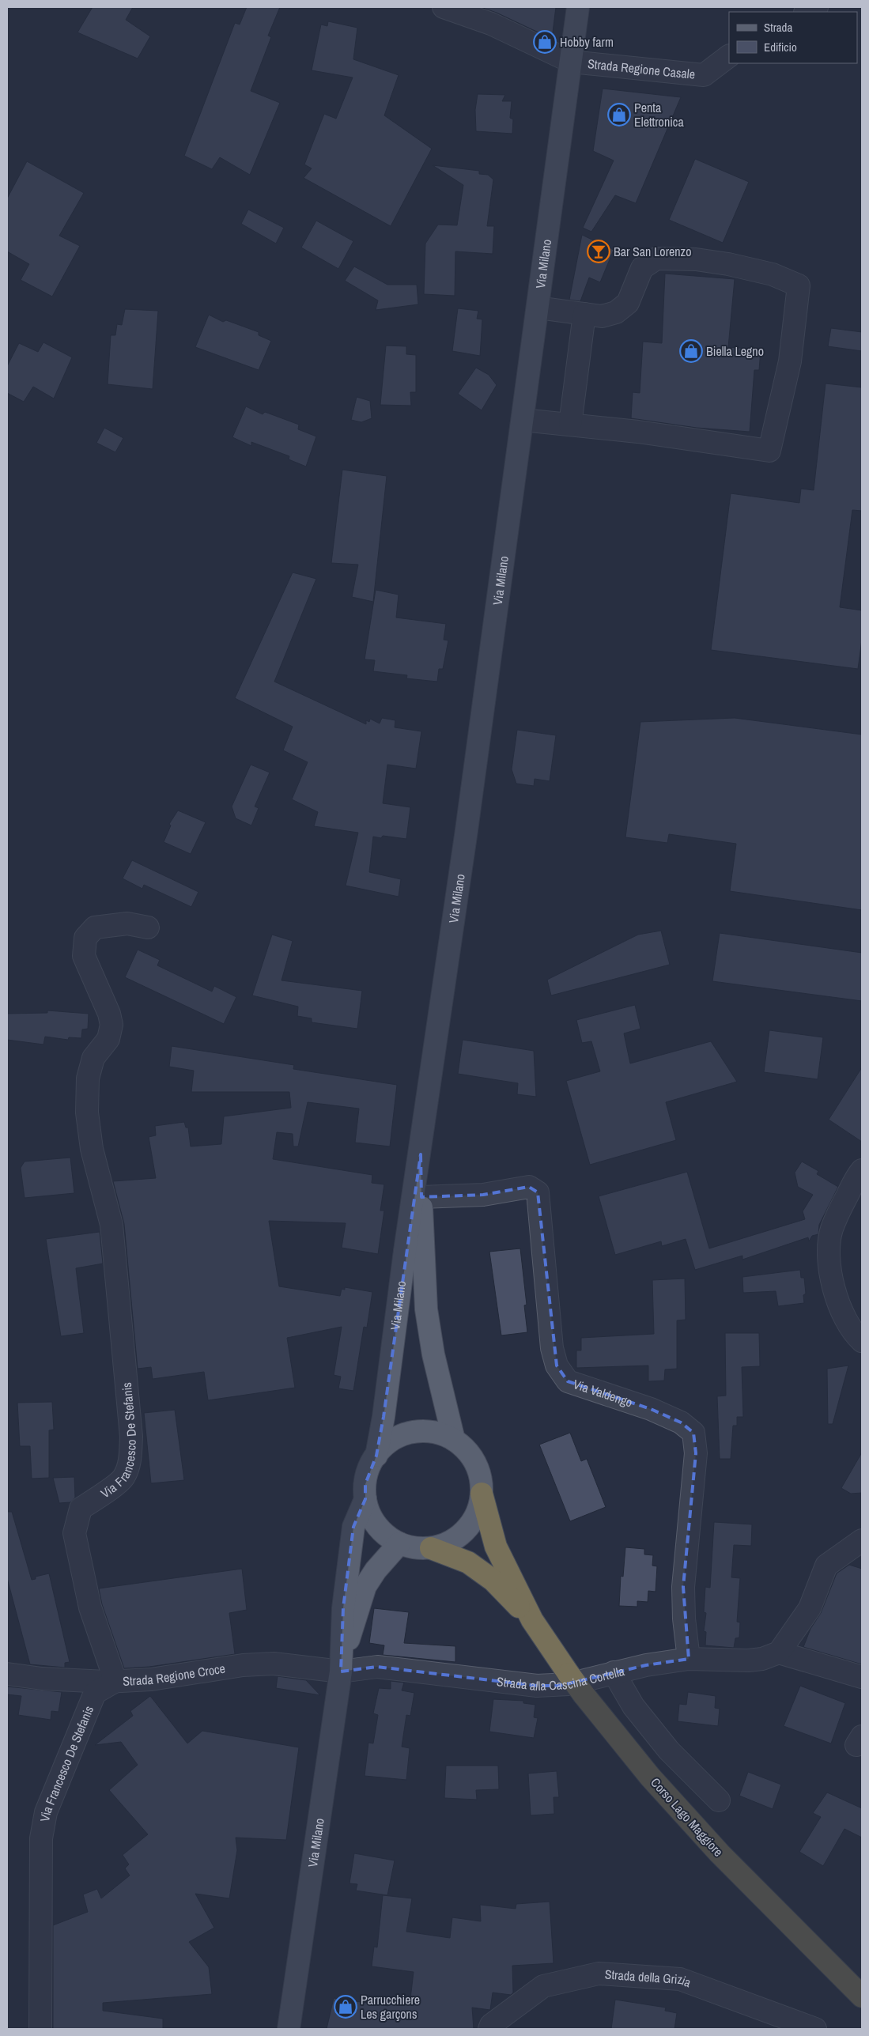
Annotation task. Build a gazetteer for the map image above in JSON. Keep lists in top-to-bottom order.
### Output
{
  "streets": {
    "highway": ["Corso Lago Maggiore"],
    "main road": ["Via Milano"],
    "street": [
      "Strada Regione Casale",
      "Via Valdengo",
      "Via Francesco De Stefanis",
      "Strada Regione Croce",
      "Strada alla Cascina Cortella",
      "Strada della Grizia"
    ]
  },
  "crossings": [
    ["Strada Regione Casale", "Via Milano"],
    ["Via Milano", "Via Valdengo"],
    ["Via Milano", "Strada Regione Croce"],
    ["Via Milano", "Strada alla Cascina Cortella"],
    ["Via Milano", "Corso Lago Maggiore"],
    ["Via Valdengo", "Strada alla Cascina Cortella"],
    ["Via Francesco De Stefanis", "Strada Regione Croce"],
    ["Strada Regione Croce", "Strada alla Cascina Cortella"]
  ],
  "places": {
    "shop": [
      "Hobby farm",
      "Penta Elettronica",
      "Biella Legno",
      "Parrucchiere Les garçons"
    ],
    "bar": ["Bar San Lorenzo"]
  },
  "legend": ["Strada", "Edificio"]
}
